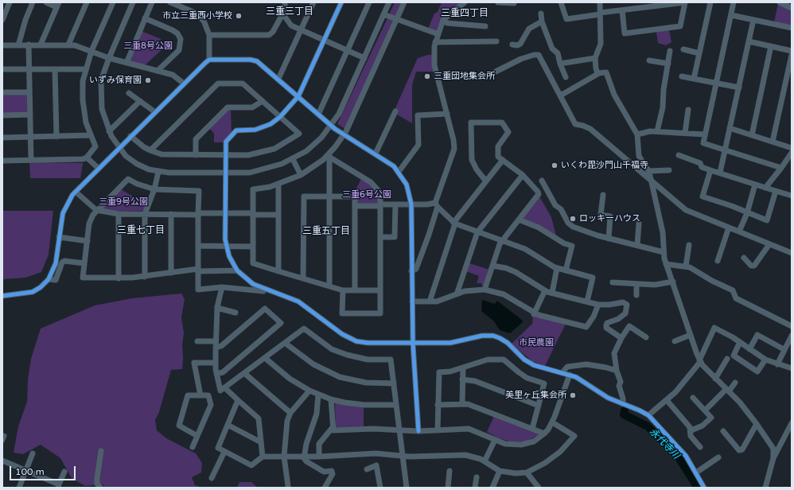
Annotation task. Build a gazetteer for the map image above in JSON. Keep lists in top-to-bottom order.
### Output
{
  "districts": [
    "三重三丁目",
    "三重四丁目",
    "三重七丁目",
    "三重五丁目"
  ],
  "water": ["永代寺川"],
  "parks": [
    "三重8号公園",
    "三重6号公園",
    "三重9号公園",
    "市民農園"
  ],
  "places": [
    "市立三重西小学校",
    "三重団地集会所",
    "いずみ保育園",
    "いくわ毘沙門山千福寺",
    "ロッキーハウス",
    "美里ヶ丘集会所"
  ],
  "scale_bar": "100 m"
}
